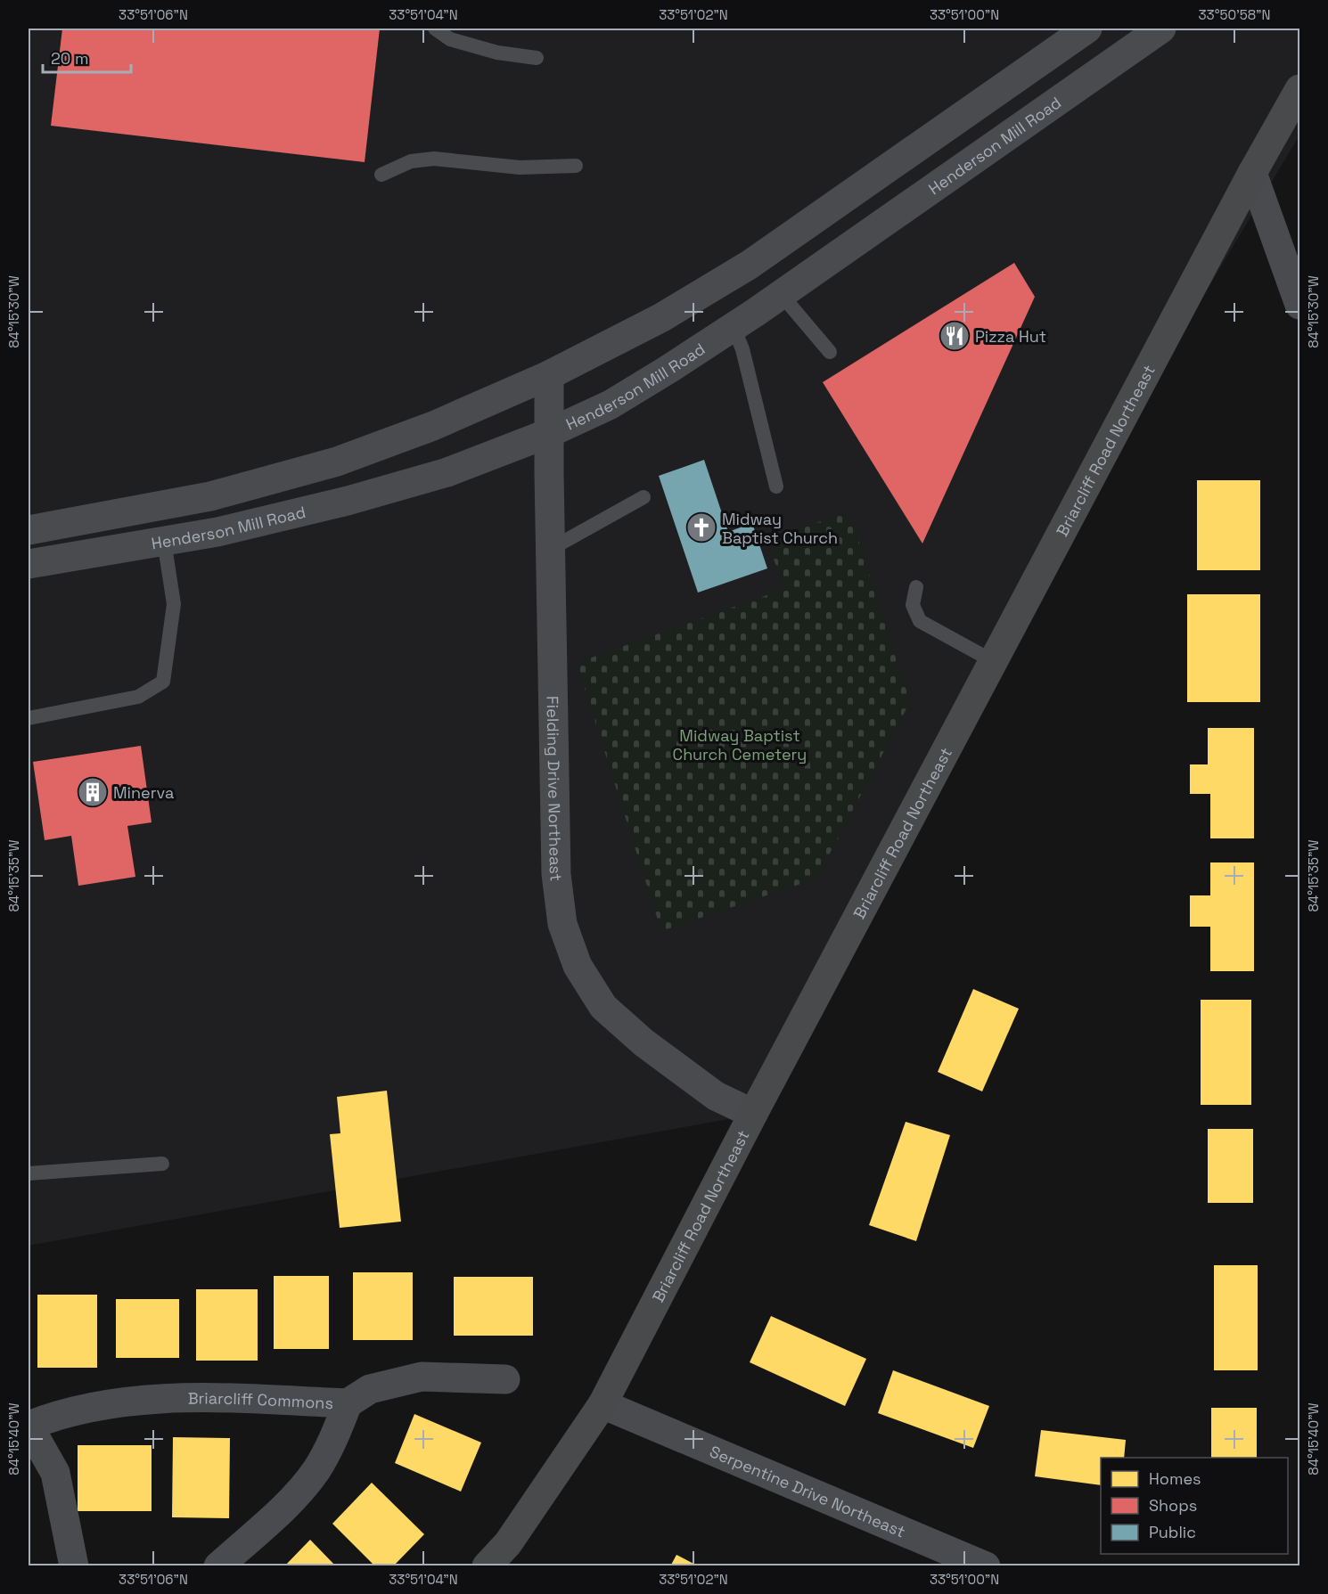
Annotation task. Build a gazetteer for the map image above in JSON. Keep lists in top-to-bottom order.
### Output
{
  "streets": {
    "main road": ["Briarcliff Road Northeast"],
    "street": [
      "Henderson Mill Road",
      "Fielding Drive Northeast",
      "Briarcliff Commons",
      "Serpentine Drive Northeast"
    ]
  },
  "crossings": [
    ["Henderson Mill Road", "Fielding Drive Northeast"],
    ["Briarcliff Road Northeast", "Fielding Drive Northeast"],
    ["Briarcliff Road Northeast", "Serpentine Drive Northeast"]
  ],
  "parks": ["Midway Baptist Church Cemetery"],
  "places": {
    "restaurant": ["Pizza Hut"],
    "church": ["Midway Baptist Church"],
    "building": ["Minerva"]
  },
  "legend": ["Homes", "Shops", "Public"],
  "scale_bar": "20 m",
  "coordinates": [
    "33°51'06\"N",
    "33°51'04\"N",
    "33°51'02\"N",
    "33°51'00\"N",
    "33°50'58\"N",
    "84°15'30\"W",
    "84°15'35\"W",
    "84°15'40\"W"
  ]
}
